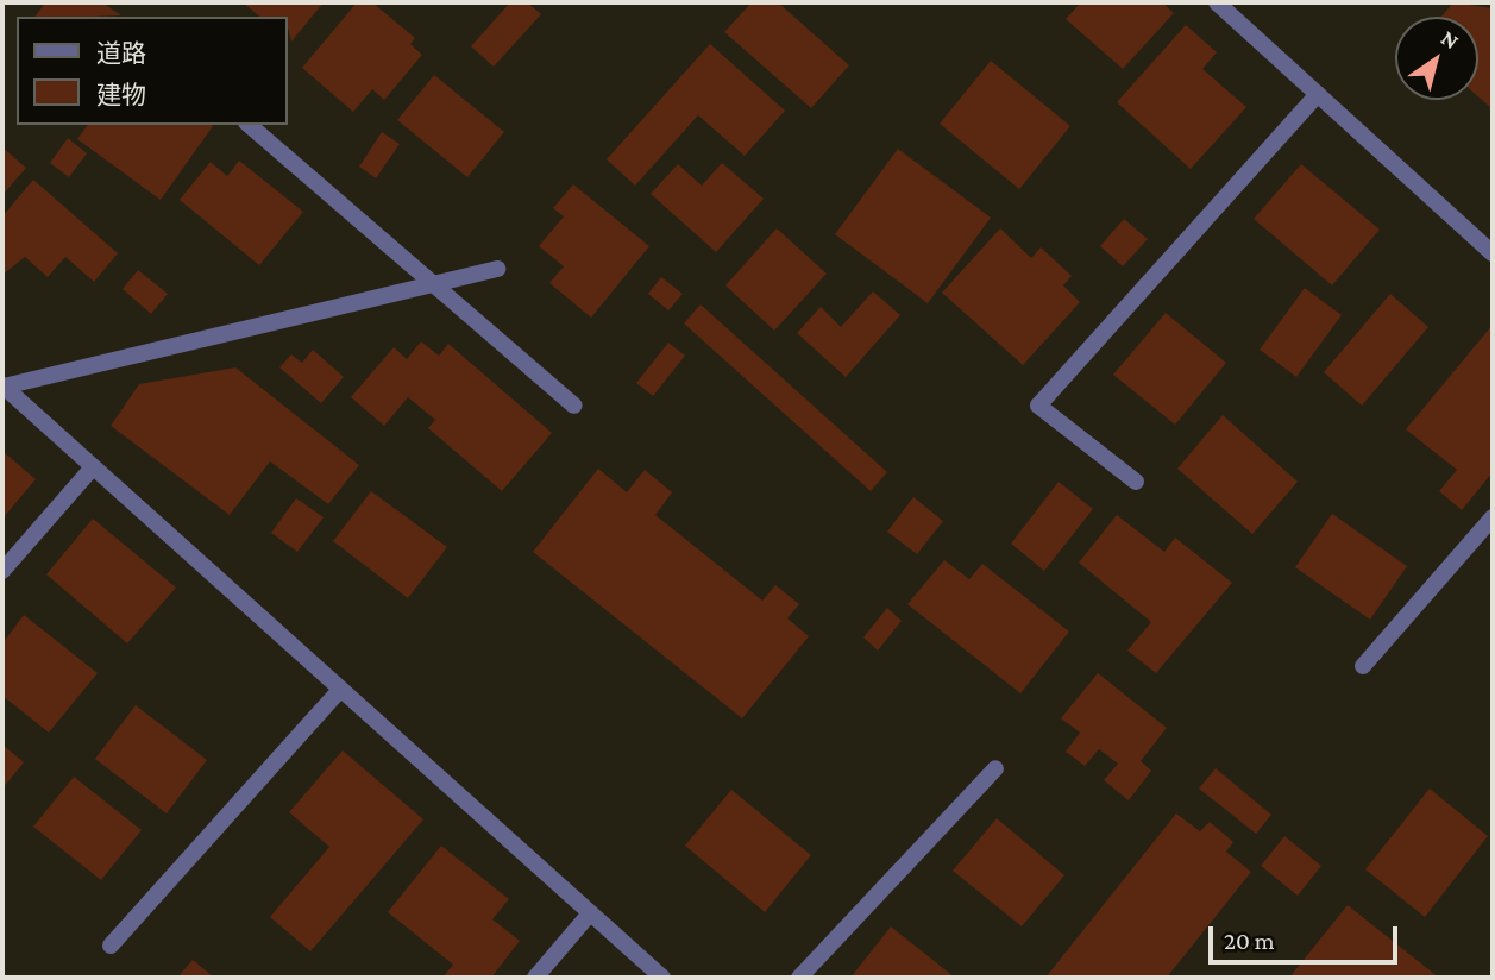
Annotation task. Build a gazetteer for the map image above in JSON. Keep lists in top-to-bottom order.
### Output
{
  "legend": ["道路", "建物"],
  "scale_bar": "20 m",
  "north": "top right"
}
